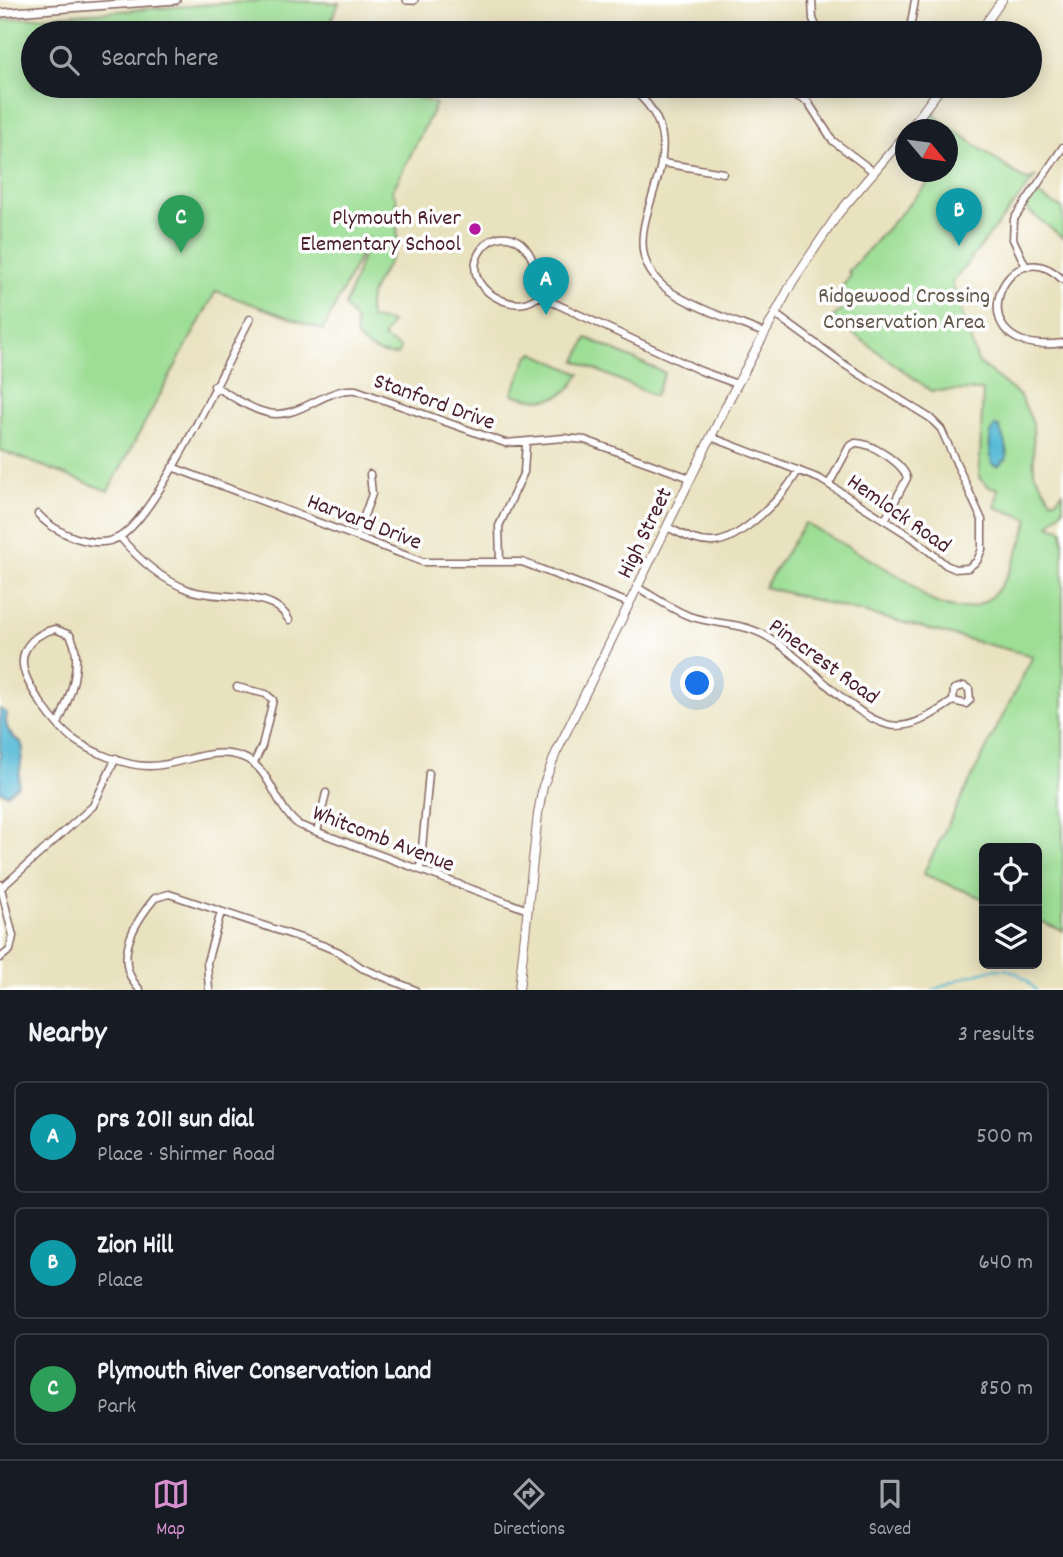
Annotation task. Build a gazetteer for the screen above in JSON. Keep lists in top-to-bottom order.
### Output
{
  "streets": {
    "main road": ["High Street"],
    "street": [
      "Stanford Drive",
      "Hemlock Road",
      "Harvard Drive",
      "Pinecrest Road",
      "Whitcomb Avenue"
    ]
  },
  "crossings": [
    ["Stanford Drive", "High Street"],
    ["Hemlock Road", "High Street"],
    ["Harvard Drive", "High Street"],
    ["High Street", "Pinecrest Road"],
    ["High Street", "Whitcomb Avenue"]
  ],
  "parks": ["Ridgewood Crossing Conservation Area"],
  "places": ["Plymouth River Elementary School"],
  "north": "bottom right",
  "page": {
    "search": "Search here",
    "pins": ["B", "C", "A"],
    "heading": ["Nearby", "3 results"],
    "list": [
      {
        "mark": "A",
        "name": "prs 2011 sun dial",
        "note": "Place · Shirmer Road",
        "value": "500 m"
      },
      {
        "mark": "B",
        "name": "Zion Hill",
        "note": "Place",
        "value": "640 m"
      },
      {
        "mark": "C",
        "name": "Plymouth River Conservation Land",
        "note": "Park",
        "value": "850 m"
      }
    ],
    "nav": ["Map", "Directions", "Saved"]
  }
}
